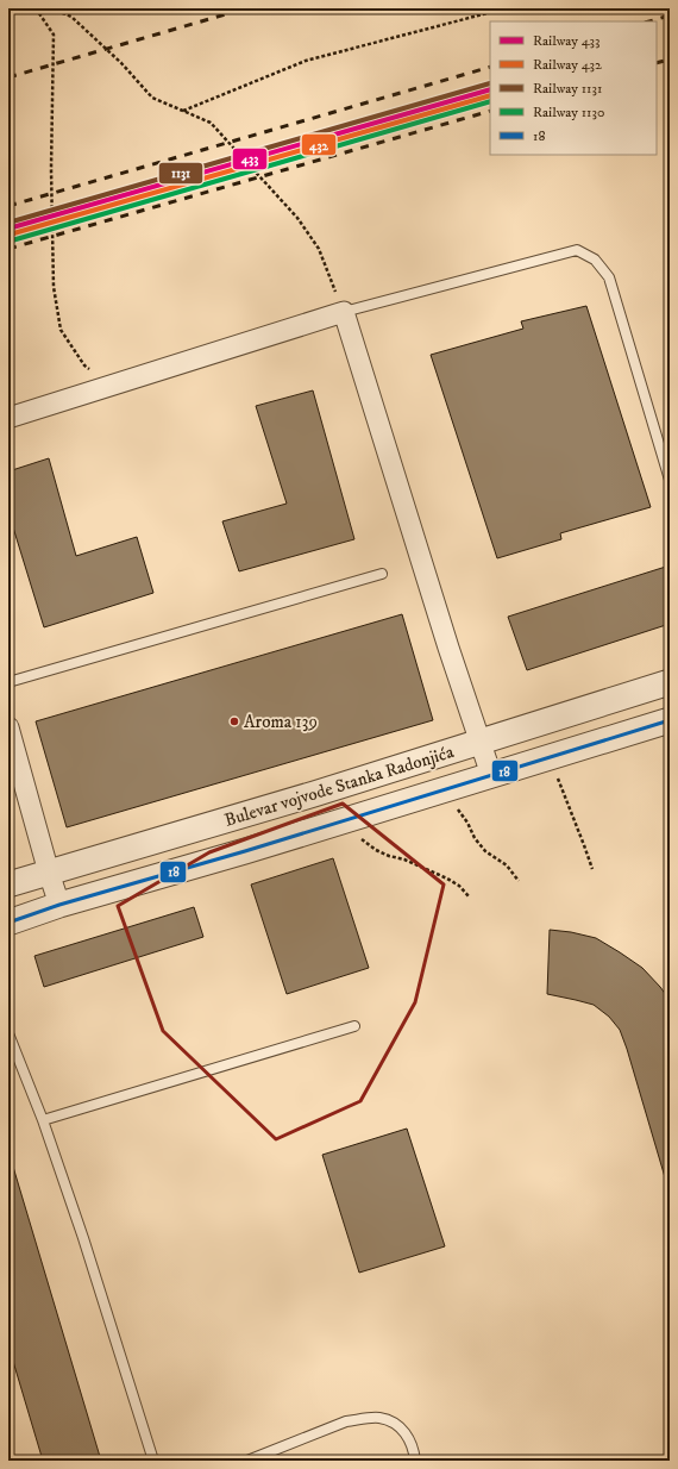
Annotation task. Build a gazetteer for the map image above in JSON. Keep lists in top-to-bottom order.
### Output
{
  "streets": {
    "street": ["Bulevar vojvode Stanka Radonjića"]
  },
  "places": ["Aroma 139"],
  "lines": [
    "rail line 1131",
    "rail line 433",
    "rail line 432",
    "rail line 1130",
    "transit line 18"
  ],
  "legend": [
    "Railway 433",
    "Railway 432",
    "Railway 1131",
    "Railway 1130",
    "18"
  ]
}
